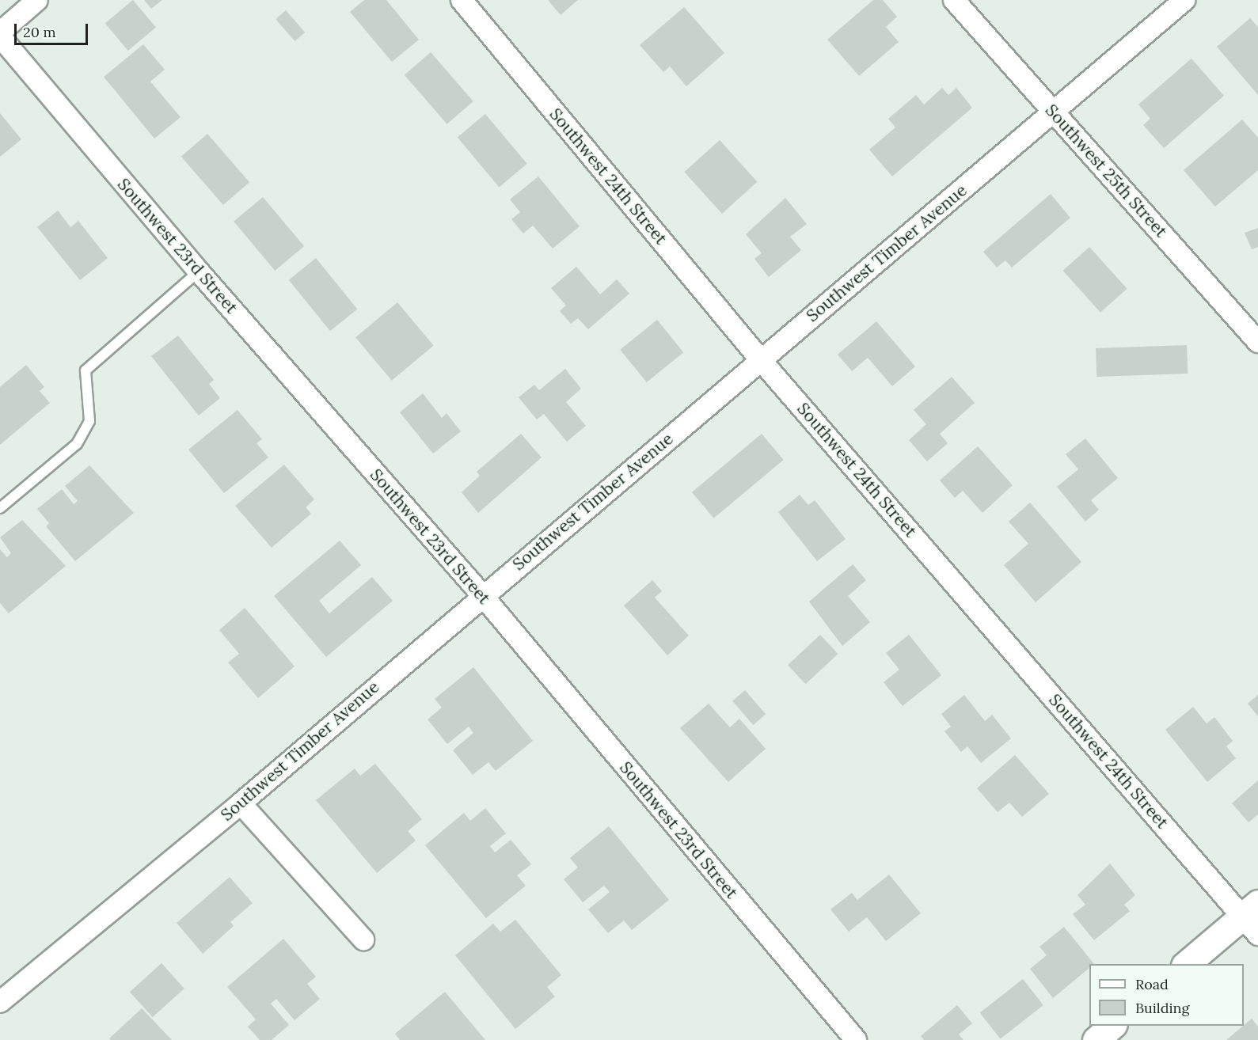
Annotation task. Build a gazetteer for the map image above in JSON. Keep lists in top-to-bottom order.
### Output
{
  "streets": {
    "street": [
      "Southwest 25th Street",
      "Southwest 24th Street",
      "Southwest 23rd Street",
      "Southwest Timber Avenue"
    ]
  },
  "crossings": [
    ["Southwest 25th Street", "Southwest Timber Avenue"],
    ["Southwest 24th Street", "Southwest Timber Avenue"],
    ["Southwest 23rd Street", "Southwest Timber Avenue"]
  ],
  "legend": ["Road", "Building"],
  "scale_bar": "20 m"
}
